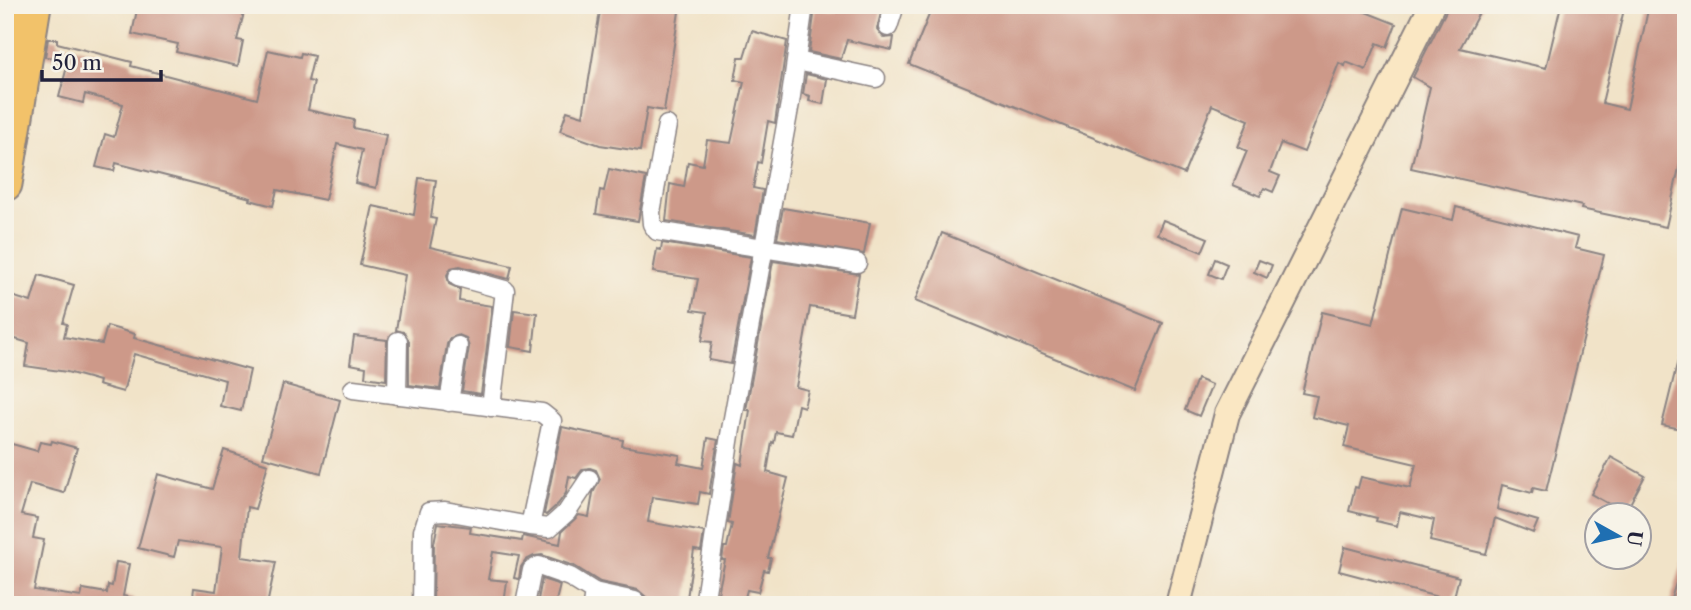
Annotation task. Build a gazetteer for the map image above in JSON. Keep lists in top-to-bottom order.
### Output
{
  "scale_bar": "50 m",
  "north": "right"
}
